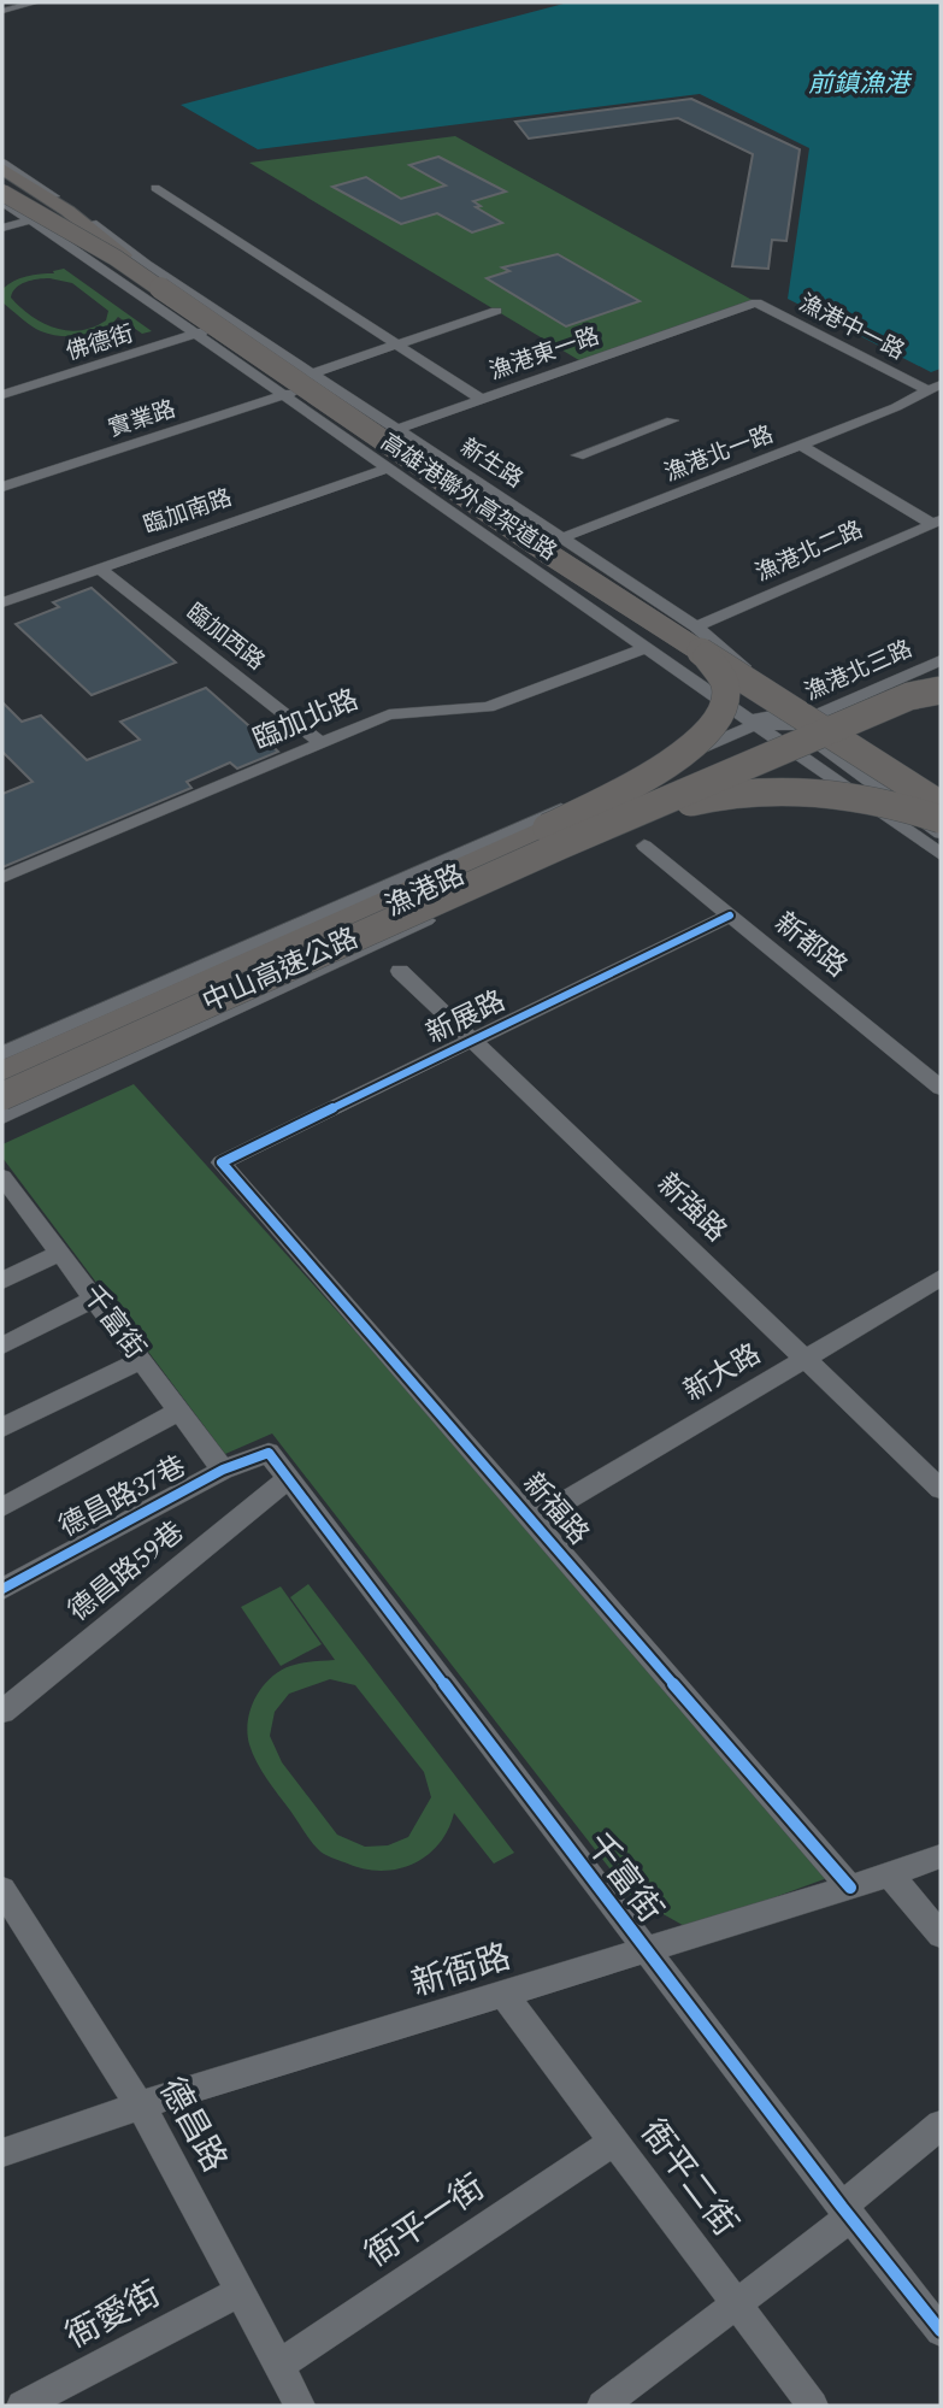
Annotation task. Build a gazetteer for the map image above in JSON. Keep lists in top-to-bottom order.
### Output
{
  "streets": {
    "highway": ["高雄港聯外高架道路", "中山高速公路"],
    "street": [
      "漁港中一路",
      "佛德街",
      "漁港東一路",
      "實業路",
      "漁港北一路",
      "新生路",
      "臨加南路",
      "漁港北二路",
      "臨加西路",
      "漁港北三路",
      "臨加北路",
      "漁港路",
      "新都路",
      "新展路",
      "新強路",
      "千富街",
      "新大路",
      "德昌路37巷",
      "新福路",
      "德昌路59巷",
      "新衙路",
      "德昌路",
      "衙平二街",
      "衙平一街",
      "衙愛街"
    ]
  },
  "crossings": [
    ["漁港中一路", "漁港東一路"],
    ["漁港中一路", "漁港北一路"],
    ["佛德街", "新生路"],
    ["漁港東一路", "新生路"],
    ["實業路", "新生路"],
    ["漁港北一路", "新生路"],
    ["新生路", "高雄港聯外高架道路"],
    ["新生路", "臨加南路"],
    ["新生路", "漁港北二路"],
    ["新生路", "漁港北三路"],
    ["新生路", "臨加北路"],
    ["新生路", "漁港路"],
    ["高雄港聯外高架道路", "漁港北二路"],
    ["臨加南路", "臨加西路"],
    ["臨加西路", "臨加北路"],
    ["漁港路", "中山高速公路"],
    ["新都路", "新展路"],
    ["新展路", "新強路"],
    ["新展路", "新福路"],
    ["新強路", "新大路"],
    ["千富街", "德昌路37巷"],
    ["千富街", "德昌路59巷"],
    ["千富街", "新衙路"],
    ["新大路", "新福路"],
    ["新福路", "新衙路"],
    ["新衙路", "德昌路"],
    ["新衙路", "衙平二街"],
    ["德昌路", "衙平一街"],
    ["德昌路", "衙愛街"],
    ["衙平二街", "衙平一街"]
  ],
  "water": ["前鎮漁港"]
}
